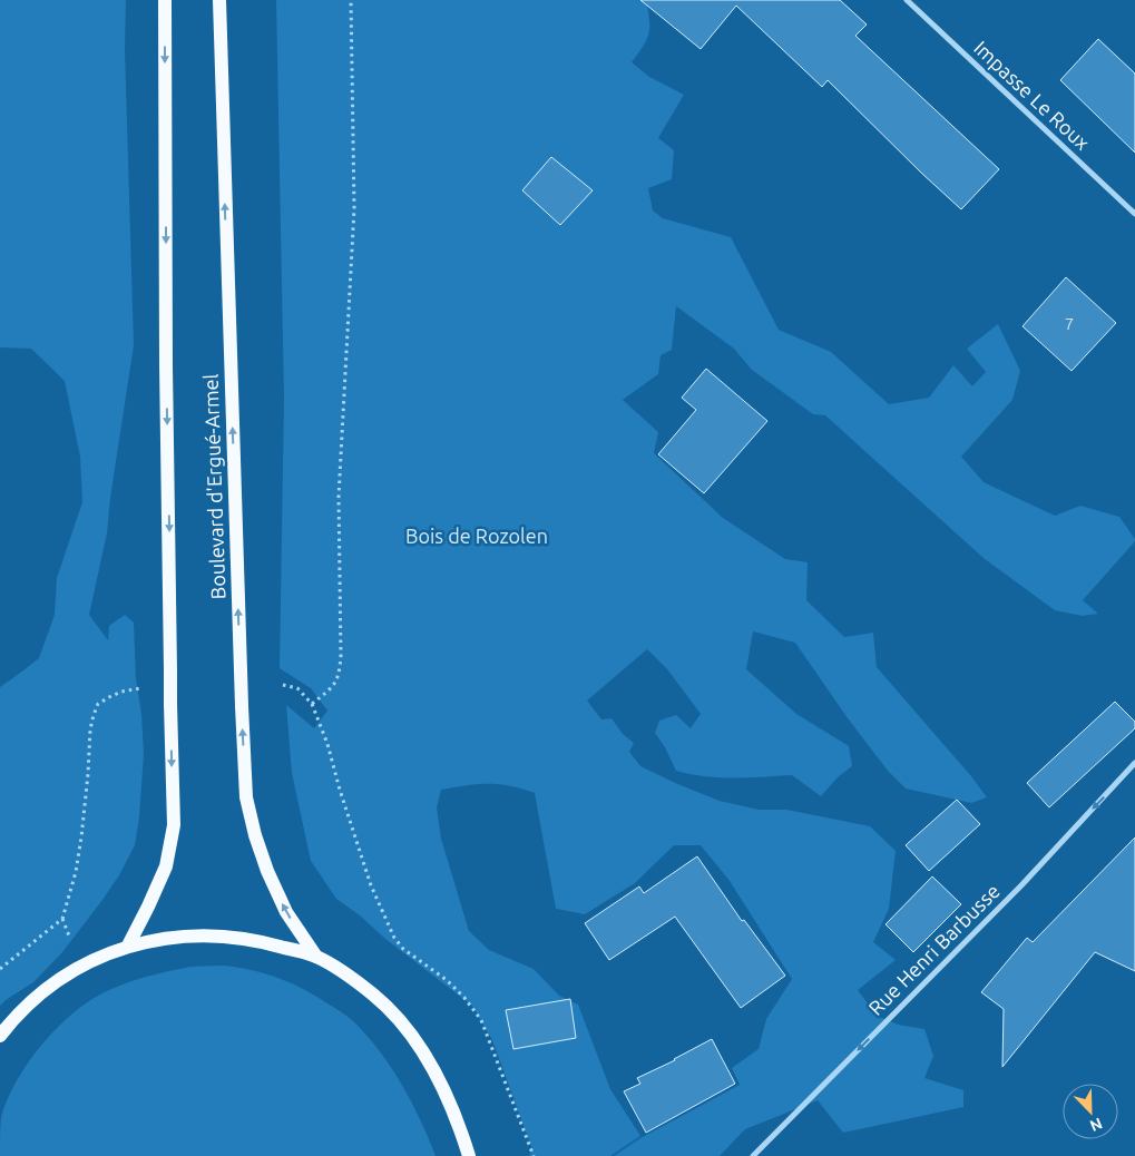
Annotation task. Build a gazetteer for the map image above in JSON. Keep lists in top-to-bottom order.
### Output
{
  "streets": {
    "main road": ["Boulevard d'Ergué-Armel"],
    "street": ["Impasse Le Roux", "Rue Henri Barbusse"]
  },
  "one_way": ["Rue Henri Barbusse"],
  "parks": ["Bois de Rozolen"],
  "house_numbers": ["7"],
  "north": "bottom right"
}
